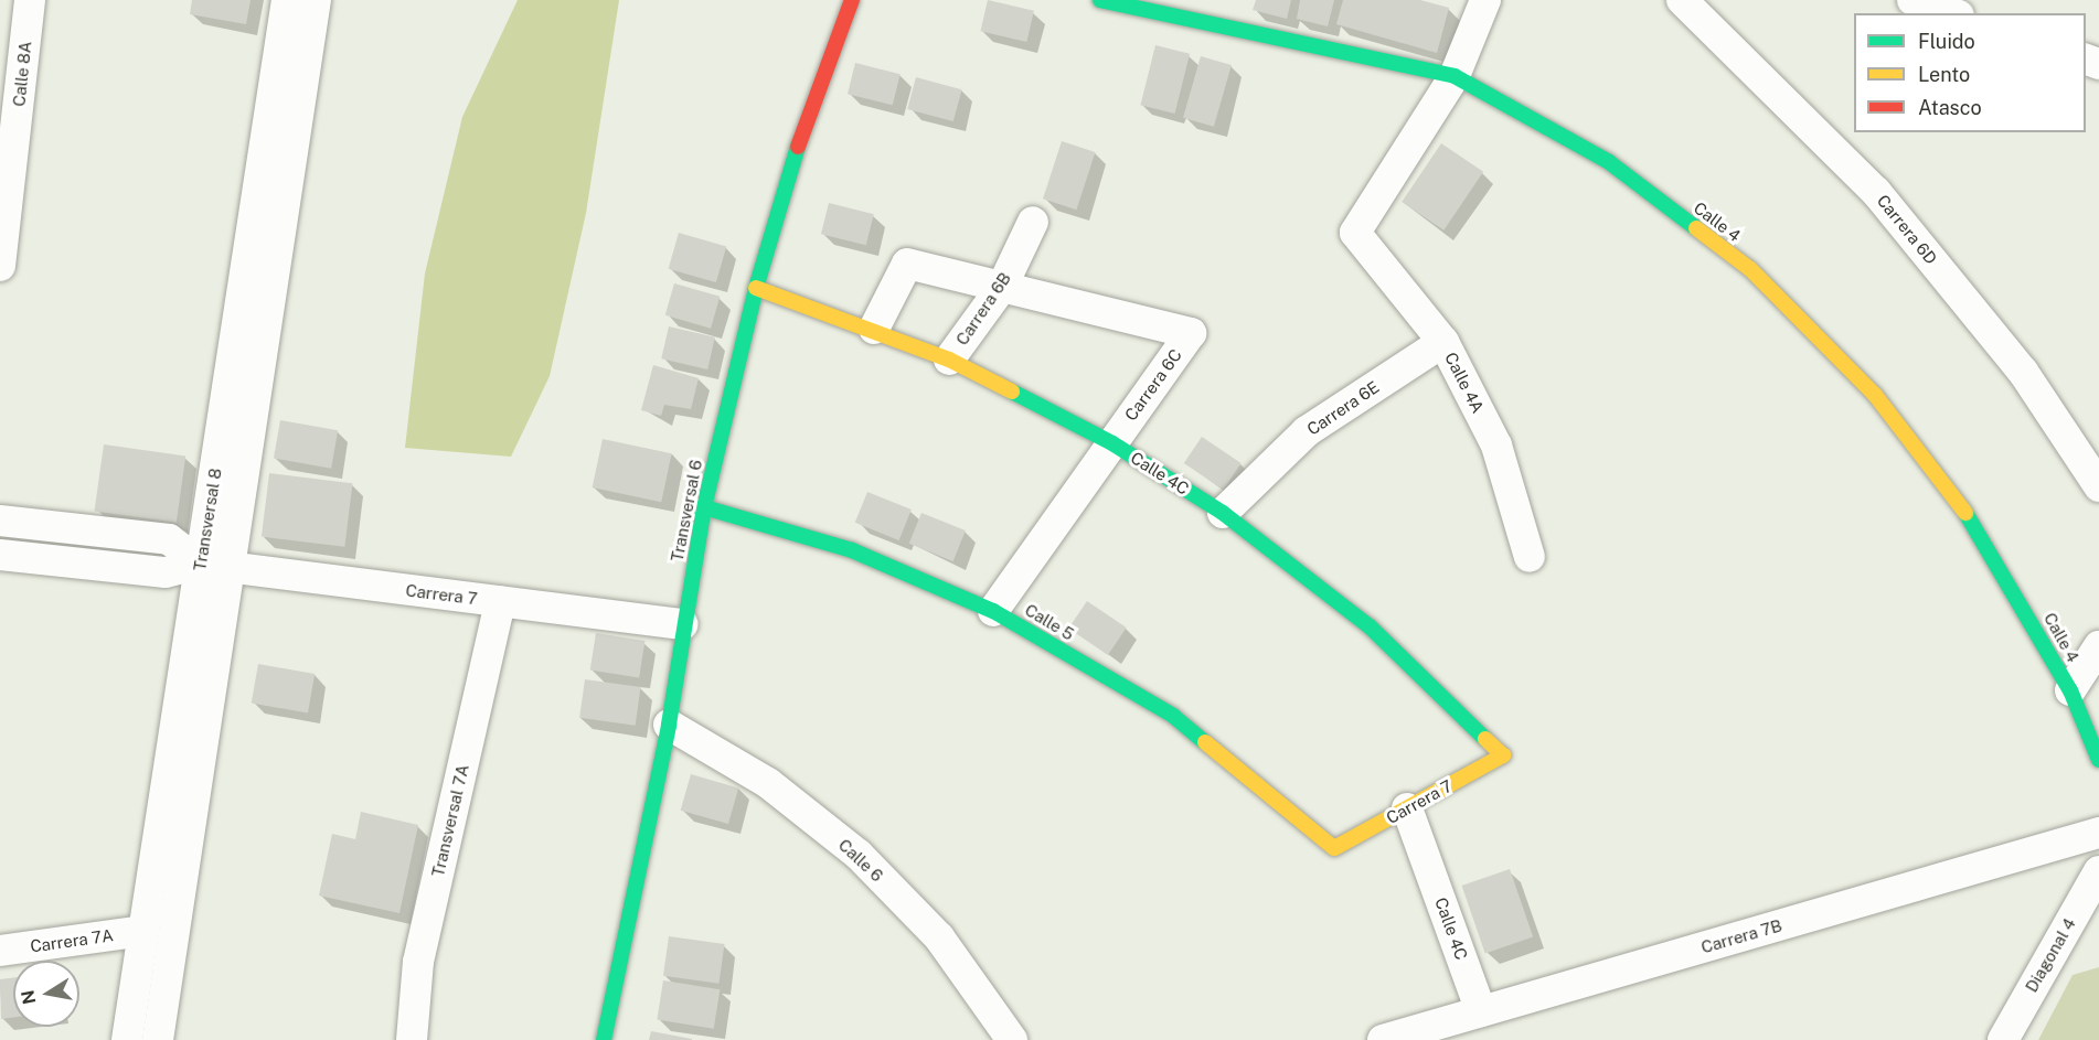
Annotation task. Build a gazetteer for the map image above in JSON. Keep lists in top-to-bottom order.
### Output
{
  "streets": {
    "street": [
      "Calle 8A",
      "Calle 4",
      "Carrera 6D",
      "Carrera 6B",
      "Calle 4A",
      "Carrera 6C",
      "Carrera 6E",
      "Calle 4C",
      "Transversal 6",
      "Transversal 8",
      "Carrera 7",
      "Calle 5",
      "Transversal 7A",
      "Calle 6",
      "Carrera 7B",
      "Carrera 7A",
      "Diagonal 4"
    ]
  },
  "crossings": [
    ["Calle 4", "Calle 4A"],
    ["Carrera 6B", "Carrera 6C"],
    ["Carrera 6B", "Calle 4C"],
    ["Calle 4A", "Carrera 6E"],
    ["Carrera 6C", "Calle 4C"],
    ["Carrera 6C", "Calle 5"],
    ["Carrera 6E", "Calle 4C"],
    ["Calle 4C", "Transversal 6"],
    ["Calle 4C", "Carrera 7"],
    ["Calle 4C", "Carrera 7B"],
    ["Transversal 6", "Carrera 7"],
    ["Transversal 6", "Calle 5"],
    ["Transversal 6", "Calle 6"],
    ["Transversal 8", "Carrera 7"],
    ["Transversal 8", "Carrera 7A"],
    ["Carrera 7", "Calle 5"],
    ["Carrera 7", "Transversal 7A"]
  ],
  "legend": ["Fluido", "Lento", "Atasco"],
  "north": "left"
}
